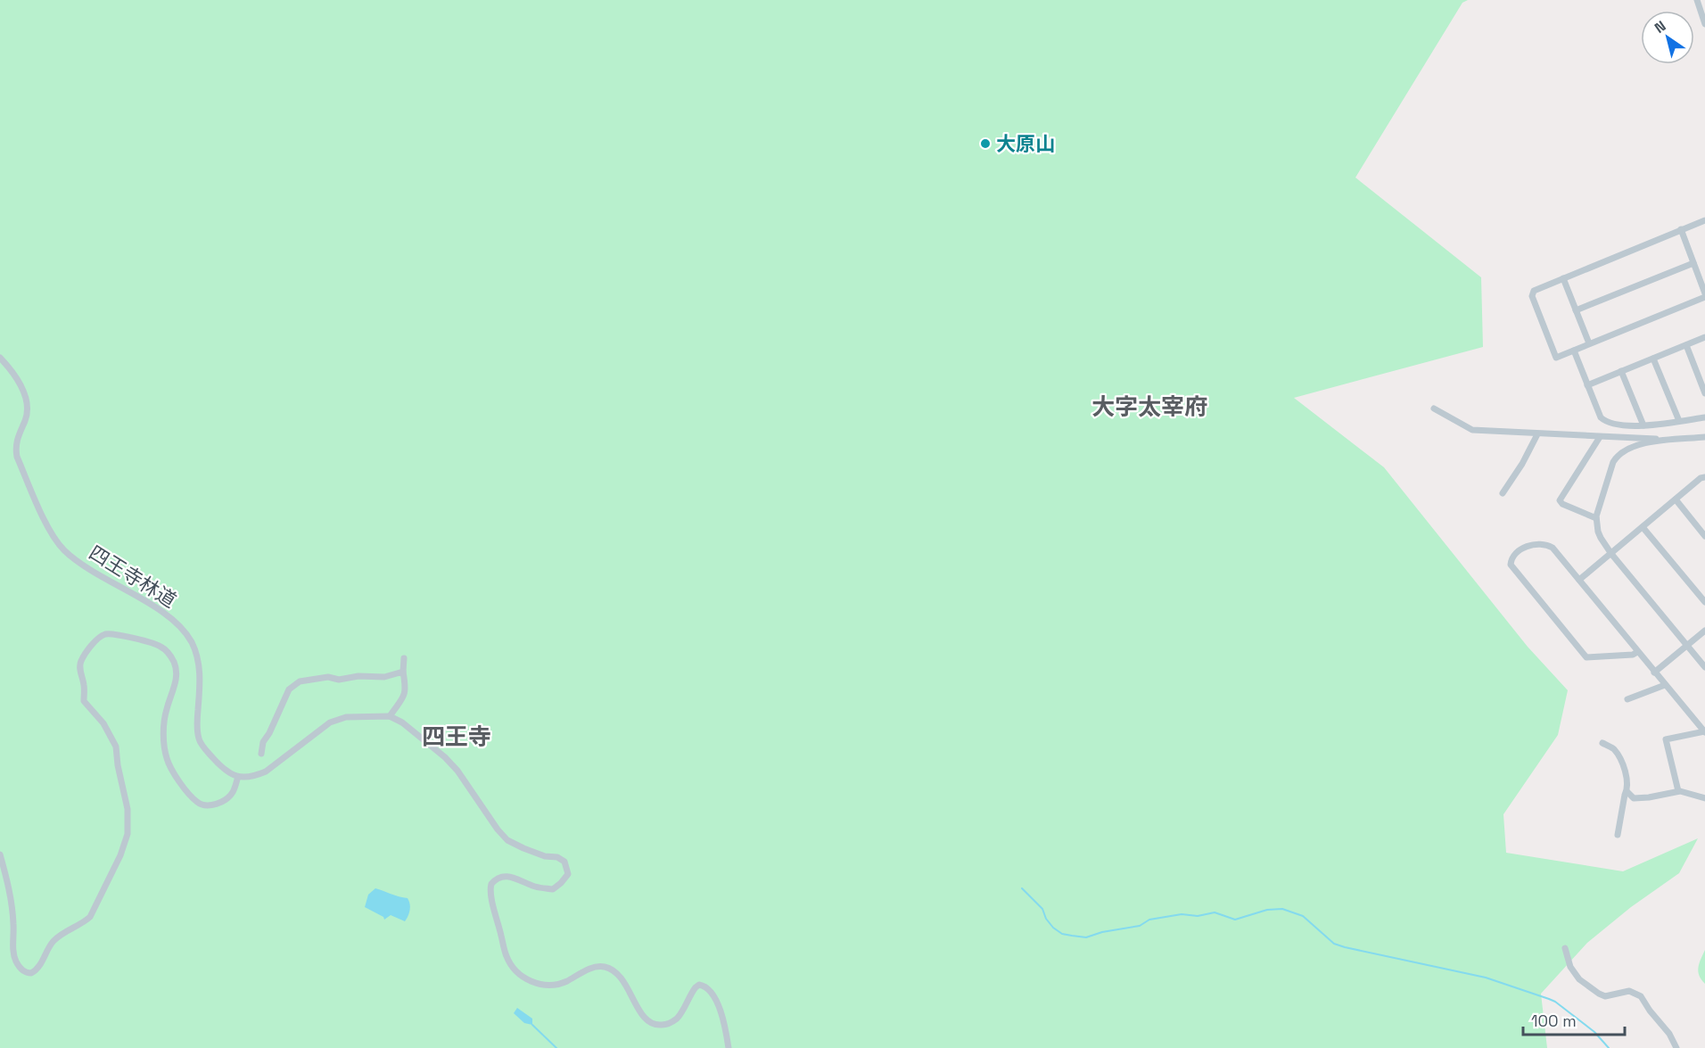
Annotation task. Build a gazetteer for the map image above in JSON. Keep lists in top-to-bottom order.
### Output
{
  "streets": {
    "street": ["四王寺林道"]
  },
  "districts": ["大字太宰府", "四王寺"],
  "places": ["大原山"],
  "scale_bar": "100 m",
  "north": "top left"
}
